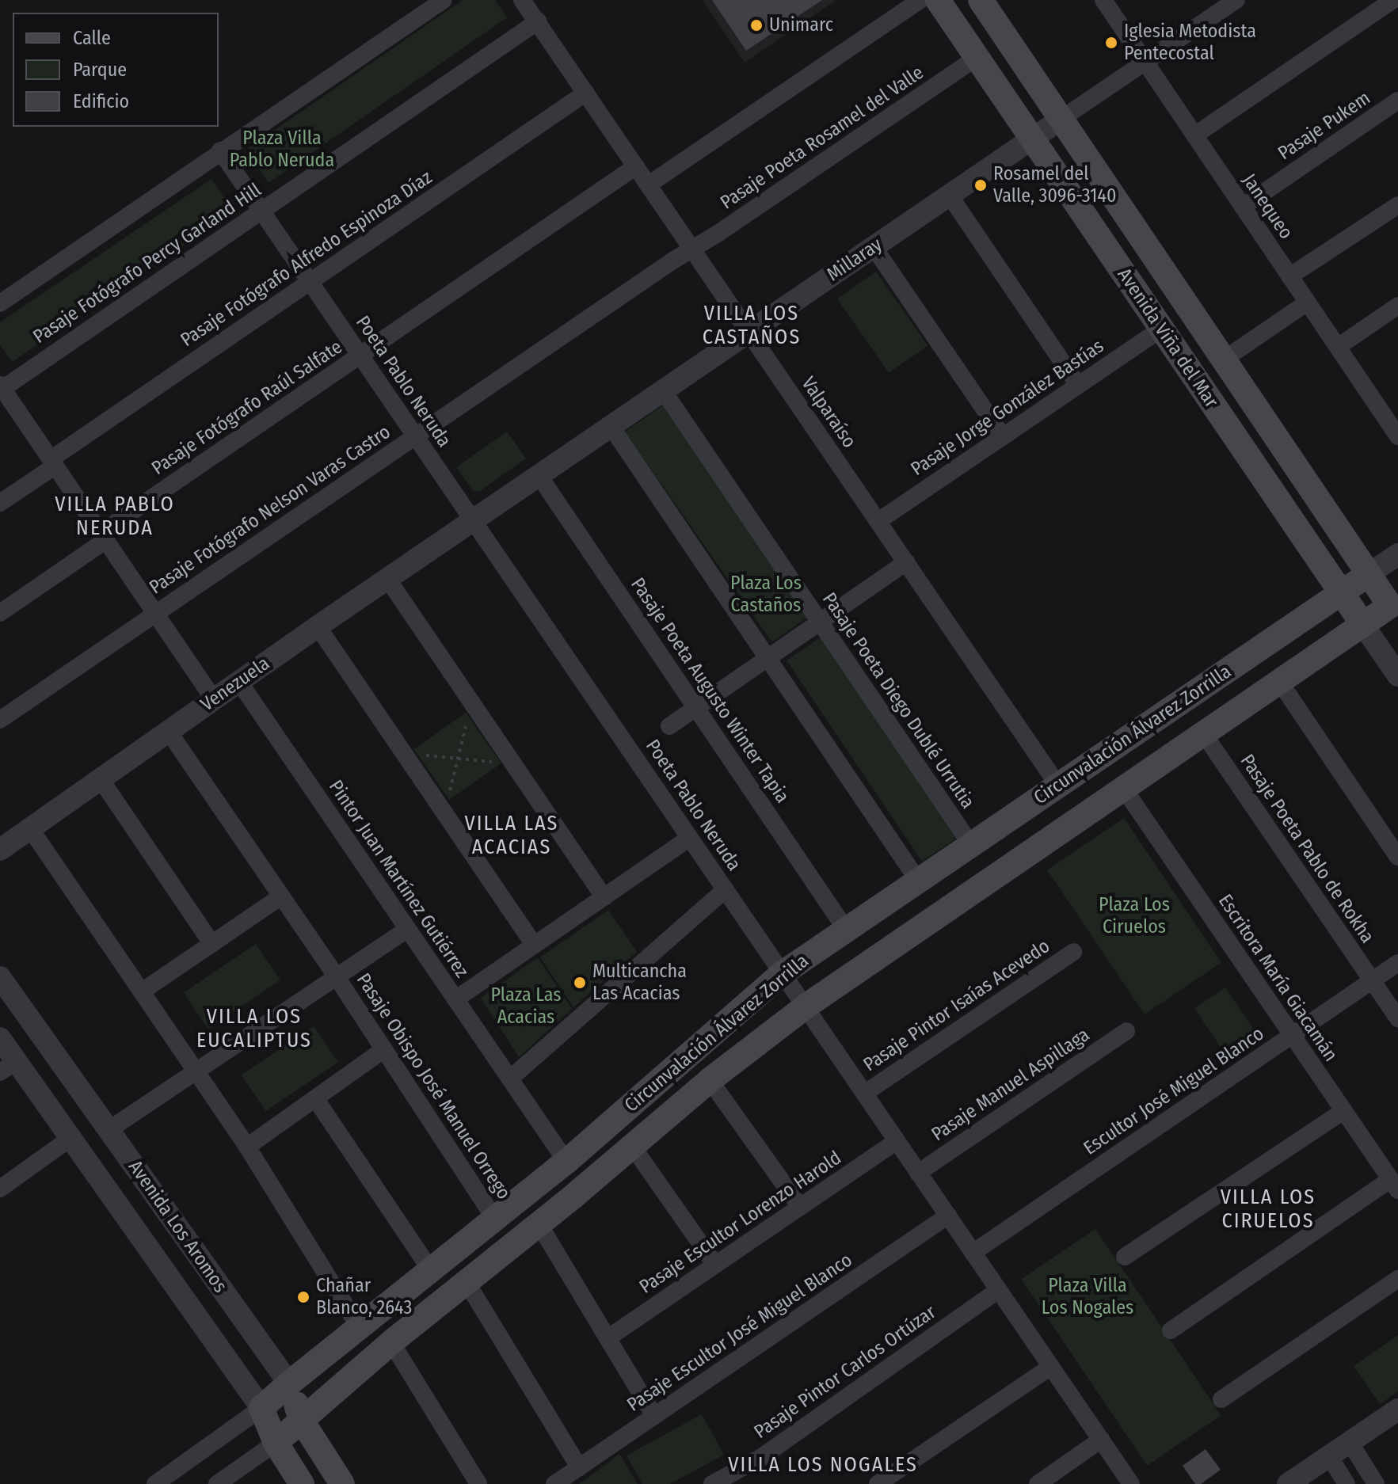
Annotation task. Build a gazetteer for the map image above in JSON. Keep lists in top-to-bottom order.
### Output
{
  "streets": {
    "main road": ["Avenida Viña del Mar", "Circunvalación Álvarez Zorrilla", "Avenida Los Aromos"],
    "street": [
      "Pasaje Pukem",
      "Pasaje Poeta Rosamel del Valle",
      "Janequeo",
      "Pasaje Fotógrafo Alfredo Espinoza Díaz",
      "Millaray",
      "Pasaje Fotógrafo Percy Garland Hill",
      "Poeta Pablo Neruda",
      "Pasaje Fotógrafo Raúl Salfate",
      "Pasaje Jorge González Bastías",
      "Valparaíso",
      "Pasaje Fotógrafo Nelson Varas Castro",
      "Venezuela",
      "Pasaje Poeta Augusto Winter Tapia",
      "Pasaje Poeta Diego Dublé Urrutia",
      "Pasaje Poeta Pablo de Rokha",
      "Pintor Juan Martínez Gutiérrez",
      "Escritora María Giacamán",
      "Pasaje Pintor Isaías Acevedo",
      "Pasaje Manuel Aspillaga",
      "Pasaje Obispo José Manuel Orrego",
      "Escultor José Miguel Blanco",
      "Pasaje Escultor Lorenzo Harold",
      "Pasaje Escultor José Miguel Blanco",
      "Pasaje Pintor Carlos Ortúzar"
    ]
  },
  "crossings": [
    ["Pasaje Pukem", "Janequeo"],
    ["Pasaje Poeta Rosamel del Valle", "Avenida Viña del Mar"],
    ["Pasaje Poeta Rosamel del Valle", "Valparaíso"],
    ["Pasaje Poeta Rosamel del Valle", "Pasaje Fotógrafo Nelson Varas Castro"],
    ["Janequeo", "Millaray"],
    ["Pasaje Fotógrafo Alfredo Espinoza Díaz", "Poeta Pablo Neruda"],
    ["Pasaje Fotógrafo Alfredo Espinoza Díaz", "Valparaíso"],
    ["Millaray", "Avenida Viña del Mar"],
    ["Millaray", "Poeta Pablo Neruda"],
    ["Millaray", "Valparaíso"],
    ["Millaray", "Venezuela"],
    ["Millaray", "Pasaje Poeta Augusto Winter Tapia"],
    ["Millaray", "Pasaje Poeta Diego Dublé Urrutia"],
    ["Pasaje Fotógrafo Percy Garland Hill", "Poeta Pablo Neruda"],
    ["Pasaje Fotógrafo Percy Garland Hill", "Valparaíso"],
    ["Avenida Viña del Mar", "Pasaje Jorge González Bastías"],
    ["Avenida Viña del Mar", "Circunvalación Álvarez Zorrilla"],
    ["Poeta Pablo Neruda", "Pasaje Fotógrafo Raúl Salfate"],
    ["Poeta Pablo Neruda", "Pasaje Fotógrafo Nelson Varas Castro"],
    ["Poeta Pablo Neruda", "Venezuela"],
    ["Poeta Pablo Neruda", "Circunvalación Álvarez Zorrilla"],
    ["Poeta Pablo Neruda", "Pasaje Pintor Isaías Acevedo"],
    ["Poeta Pablo Neruda", "Pasaje Manuel Aspillaga"],
    ["Poeta Pablo Neruda", "Escultor José Miguel Blanco"],
    ["Poeta Pablo Neruda", "Pasaje Escultor Lorenzo Harold"],
    ["Poeta Pablo Neruda", "Pasaje Escultor José Miguel Blanco"],
    ["Poeta Pablo Neruda", "Pasaje Pintor Carlos Ortúzar"],
    ["Pasaje Fotógrafo Raúl Salfate", "Valparaíso"],
    ["Pasaje Jorge González Bastías", "Valparaíso"],
    ["Valparaíso", "Pasaje Fotógrafo Nelson Varas Castro"],
    ["Valparaíso", "Circunvalación Álvarez Zorrilla"],
    ["Venezuela", "Pintor Juan Martínez Gutiérrez"],
    ["Venezuela", "Pasaje Obispo José Manuel Orrego"],
    ["Pasaje Poeta Augusto Winter Tapia", "Circunvalación Álvarez Zorrilla"],
    ["Pasaje Poeta Diego Dublé Urrutia", "Circunvalación Álvarez Zorrilla"],
    ["Circunvalación Álvarez Zorrilla", "Pasaje Poeta Pablo de Rokha"],
    ["Circunvalación Álvarez Zorrilla", "Pintor Juan Martínez Gutiérrez"],
    ["Circunvalación Álvarez Zorrilla", "Escritora María Giacamán"],
    ["Circunvalación Álvarez Zorrilla", "Pasaje Obispo José Manuel Orrego"],
    ["Circunvalación Álvarez Zorrilla", "Avenida Los Aromos"],
    ["Pasaje Poeta Pablo de Rokha", "Escultor José Miguel Blanco"],
    ["Escritora María Giacamán", "Escultor José Miguel Blanco"]
  ],
  "districts": [
    "VILLA LOS CASTAÑOS",
    "VILLA PABLO NERUDA",
    "VILLA LAS ACACIAS",
    "VILLA LOS EUCALIPTUS",
    "VILLA LOS CIRUELOS",
    "VILLA LOS NOGALES"
  ],
  "parks": [
    "Plaza Villa Pablo Neruda",
    "Plaza Los Castaños",
    "Plaza Los Ciruelos",
    "Plaza Las Acacias",
    "Plaza Villa Los Nogales"
  ],
  "places": [
    "Unimarc",
    "Iglesia Metodista Pentecostal",
    "Rosamel del Valle, 3096-3140",
    "Multicancha Las Acacias",
    "Chañar Blanco, 2643"
  ],
  "legend": ["Calle", "Parque", "Edificio"]
}
